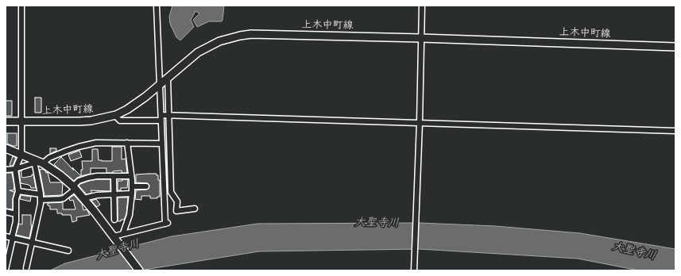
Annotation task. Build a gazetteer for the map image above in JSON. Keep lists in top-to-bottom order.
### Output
{
  "streets": {
    "main road": ["上木中町線"]
  },
  "water": ["大聖寺川"]
}
